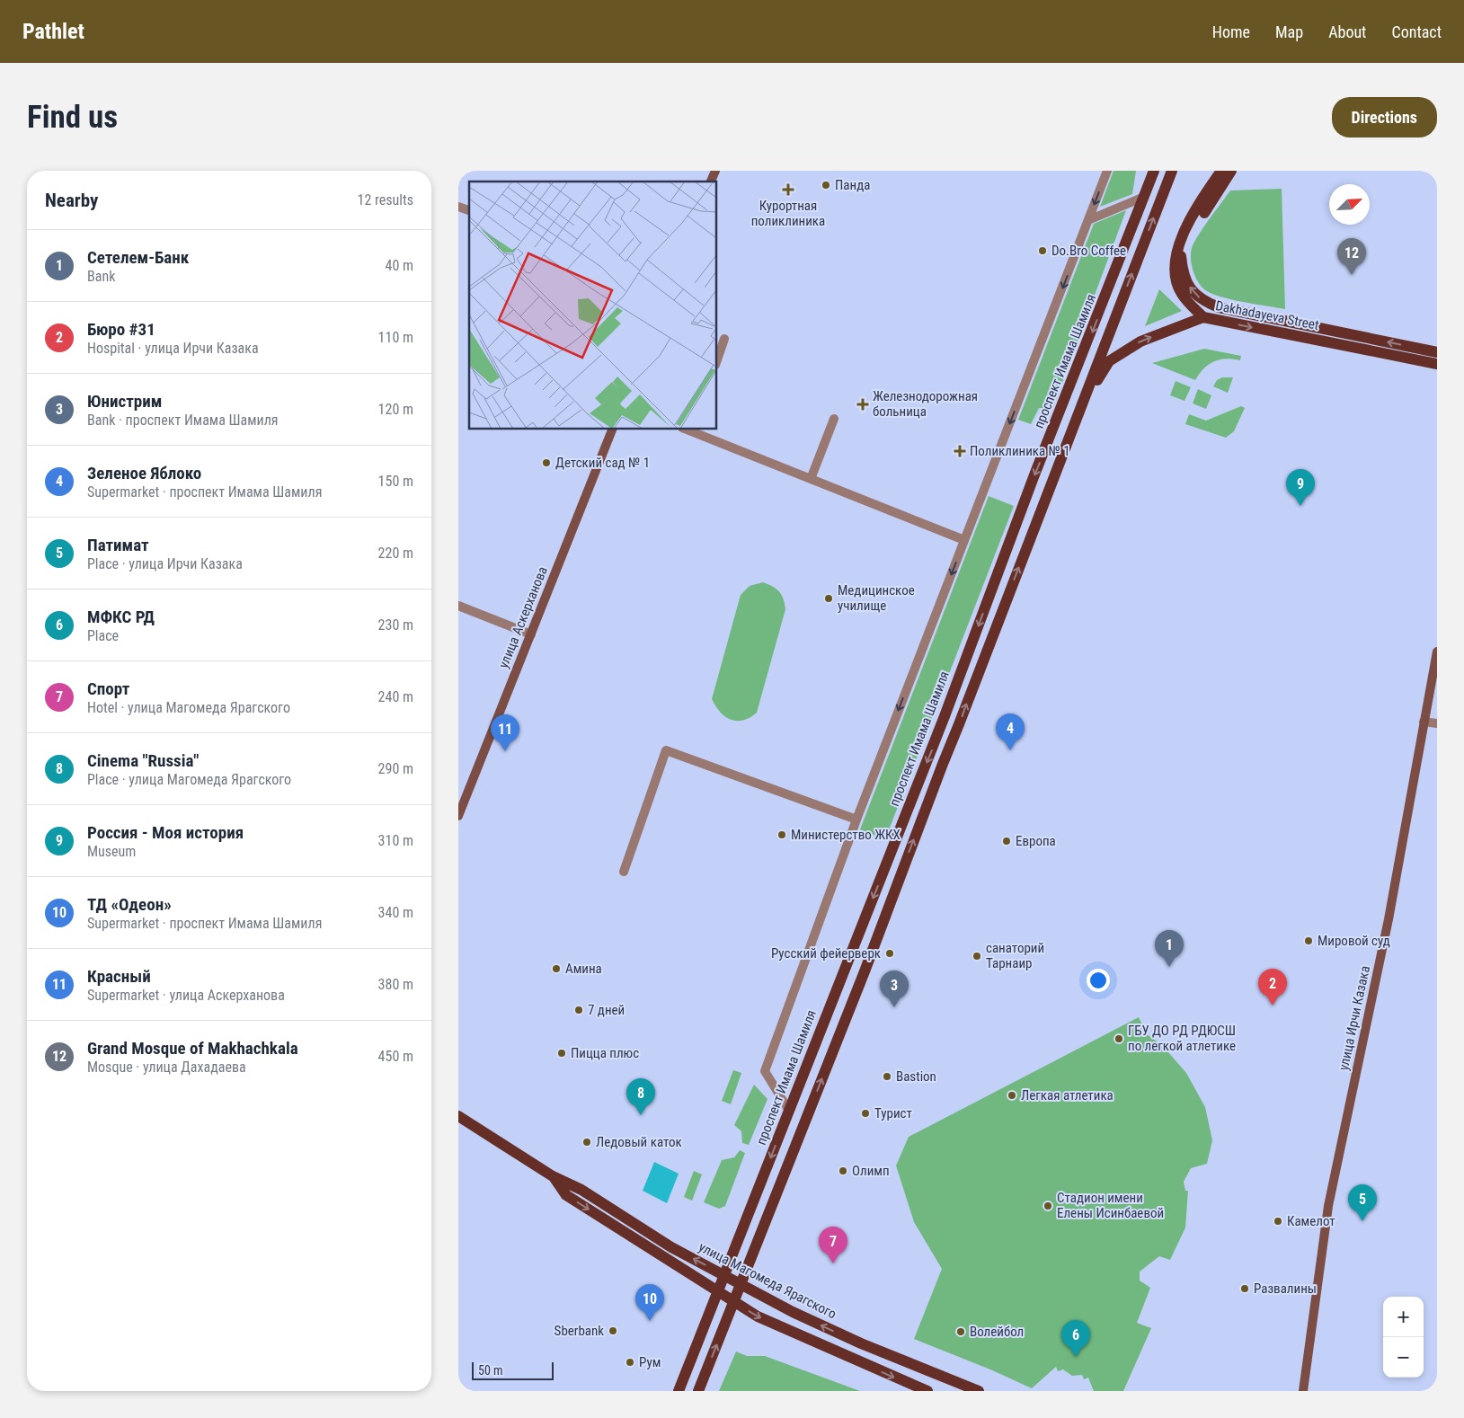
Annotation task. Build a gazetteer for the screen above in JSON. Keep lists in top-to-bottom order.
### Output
{
  "streets": {
    "main road": [
      "Dakhadayeva Street",
      "проспект Имама Шамиля",
      "улица Аскерханова",
      "улица Ирчи Казака",
      "улица Магомеда Ярагского"
    ]
  },
  "crossings": [
    ["проспект Имама Шамиля", "улица Магомеда Ярагского"]
  ],
  "one_way": ["Dakhadayeva Street"],
  "places": {
    "other": [
      "Панда",
      "Do.Bro Coffee",
      "Детский сад № 1",
      "Медицинское училище",
      "Министерство ЖКХ",
      "Европа",
      "Мировой суд",
      "Русский фейерверк",
      "санаторий Тарнаир",
      "Амина",
      "7 дней",
      "ГБУ ДО РД РДЮСШ по легкой атлетике",
      "Пицца плюс",
      "Bastion",
      "Легкая атлетика",
      "Турист",
      "Ледовый каток",
      "Олимп",
      "Стадион имени Елены Исинбаевой",
      "Камелот",
      "Развалины",
      "Sberbank",
      "Волейбол",
      "Рум"
    ],
    "health": ["Курортная поликлиника", "Железнодорожная больница", "Поликлиника № 1"]
  },
  "scale_bar": "50 m",
  "north": "top right",
  "page": {
    "header": "Pathlet",
    "nav": [
      "Home",
      "Map",
      "About",
      "Contact"
    ],
    "buttons": "Directions",
    "title": "Find us",
    "heading": ["Nearby", "12 results"],
    "list": [
      {
        "mark": "1",
        "name": "Сетелем-Банк",
        "note": "Bank",
        "value": "40 m"
      },
      {
        "mark": "2",
        "name": "Бюро #31",
        "note": "Hospital · улица Ирчи Казака",
        "value": "110 m"
      },
      {
        "mark": "3",
        "name": "Юнистрим",
        "note": "Bank · проспект Имама Шамиля",
        "value": "120 m"
      },
      {
        "mark": "4",
        "name": "Зеленое Яблоко",
        "note": "Supermarket · проспект Имама Шамиля",
        "value": "150 m"
      },
      {
        "mark": "5",
        "name": "Патимат",
        "note": "Place · улица Ирчи Казака",
        "value": "220 m"
      },
      {
        "mark": "6",
        "name": "МФКС РД",
        "note": "Place",
        "value": "230 m"
      },
      {
        "mark": "7",
        "name": "Спорт",
        "note": "Hotel · улица Магомеда Ярагского",
        "value": "240 m"
      },
      {
        "mark": "8",
        "name": "Cinema \"Russia\"",
        "note": "Place · улица Магомеда Ярагского",
        "value": "290 m"
      },
      {
        "mark": "9",
        "name": "Россия - Моя история",
        "note": "Museum",
        "value": "310 m"
      },
      {
        "mark": "10",
        "name": "ТД «Одеон»",
        "note": "Supermarket · проспект Имама Шамиля",
        "value": "340 m"
      },
      {
        "mark": "11",
        "name": "Красный",
        "note": "Supermarket · улица Аскерханова",
        "value": "380 m"
      },
      {
        "mark": "12",
        "name": "Grand Mosque of Makhachkala",
        "note": "Mosque · улица Дахадаева",
        "value": "450 m"
      }
    ],
    "pins": [
      "12",
      "9",
      "4",
      "11",
      "1",
      "2",
      "3",
      "8",
      "5",
      "7",
      "10",
      "6"
    ],
    "map_buttons": ["+", "−"],
    "scale": "50 m"
  }
}
